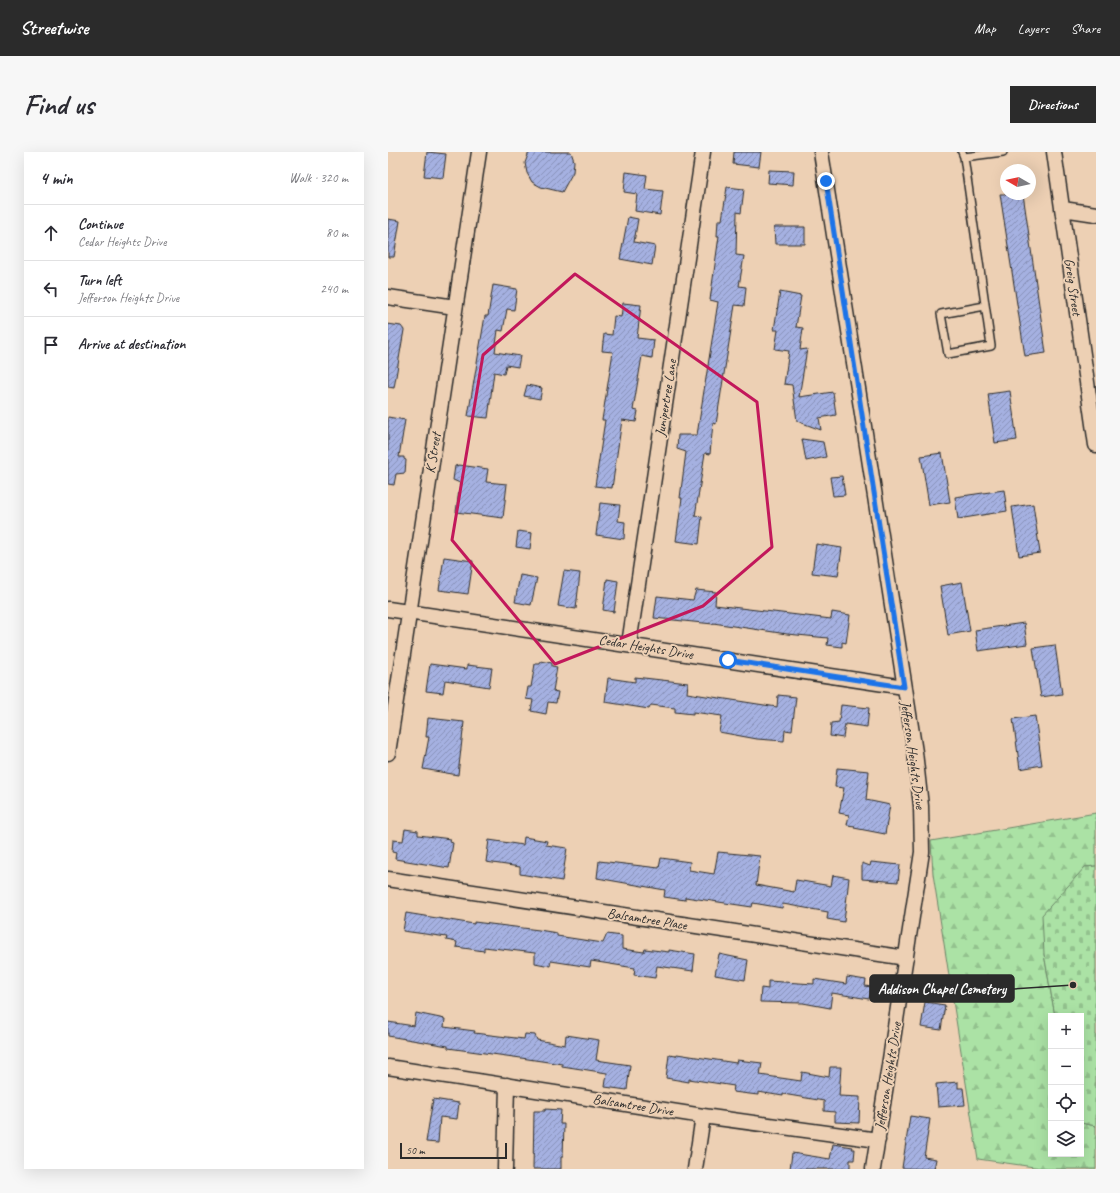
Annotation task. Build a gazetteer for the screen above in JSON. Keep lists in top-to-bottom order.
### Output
{
  "streets": {
    "street": [
      "Greig Street",
      "Junipertree Lane",
      "K Street",
      "Cedar Heights Drive",
      "Jefferson Heights Drive",
      "Balsamtree Place",
      "Balsamtree Drive"
    ]
  },
  "crossings": [
    ["Junipertree Lane", "Cedar Heights Drive"],
    ["K Street", "Cedar Heights Drive"],
    ["Cedar Heights Drive", "Jefferson Heights Drive"],
    ["Jefferson Heights Drive", "Balsamtree Place"],
    ["Jefferson Heights Drive", "Balsamtree Drive"]
  ],
  "places": ["Addison Chapel Cemetery"],
  "scale_bar": "50 m",
  "north": "left",
  "page": {
    "header": "Streetwise",
    "nav": ["Map", "Layers", "Share"],
    "buttons": "Directions",
    "title": "Find us",
    "heading": ["4 min", "Walk · 320 m"],
    "list": [
      ["Continue", "Cedar Heights Drive", "80 m"],
      ["Turn left", "Jefferson Heights Drive", "240 m"],
      "Arrive at destination"
    ],
    "map_buttons": ["+", "−"],
    "scale": "50 m"
  }
}
